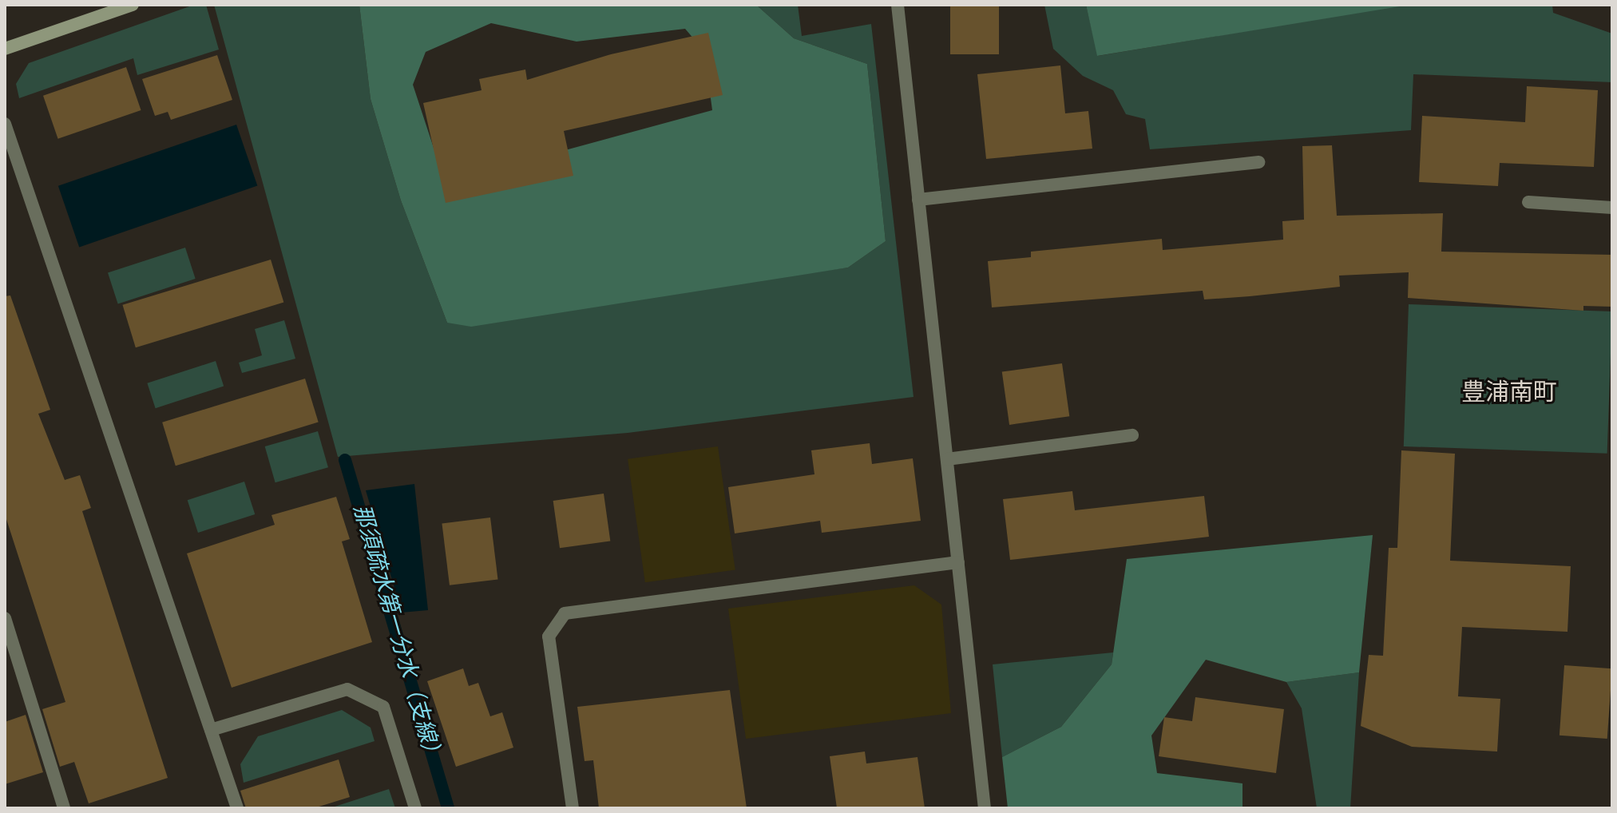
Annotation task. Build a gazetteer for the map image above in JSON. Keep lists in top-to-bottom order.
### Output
{
  "districts": ["豊浦南町"],
  "water": ["那須疏水第一分水（支線）"]
}
